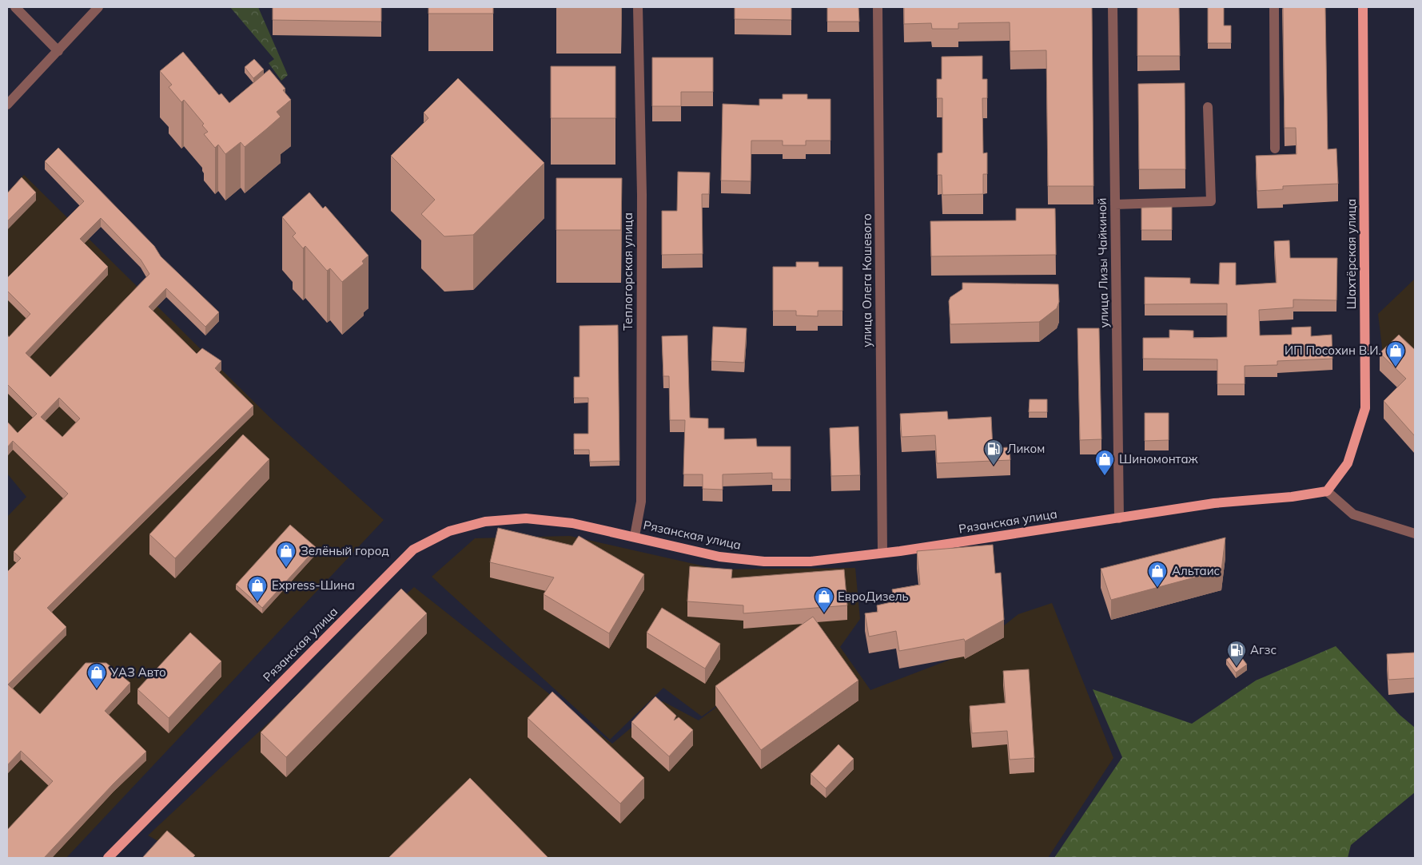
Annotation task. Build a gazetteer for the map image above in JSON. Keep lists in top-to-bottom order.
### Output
{
  "streets": {
    "main road": ["Шахтёрская улица", "Рязанская улица"],
    "street": ["улица Лизы Чайкиной", "Теплогорская улица", "улица Олега Кошевого"]
  },
  "crossings": [
    ["Шахтёрская улица", "Рязанская улица"],
    ["улица Лизы Чайкиной", "Рязанская улица"],
    ["Теплогорская улица", "Рязанская улица"],
    ["улица Олега Кошевого", "Рязанская улица"]
  ],
  "places": {
    "shop": [
      "ИП Посохин В.И.",
      "Шиномонтаж",
      "Зелёный город",
      "Альтаис",
      "Express-Шина",
      "ЕвроДизель",
      "УАЗ Авто"
    ],
    "fuel station": ["Ликом", "Агзс"]
  }
}
